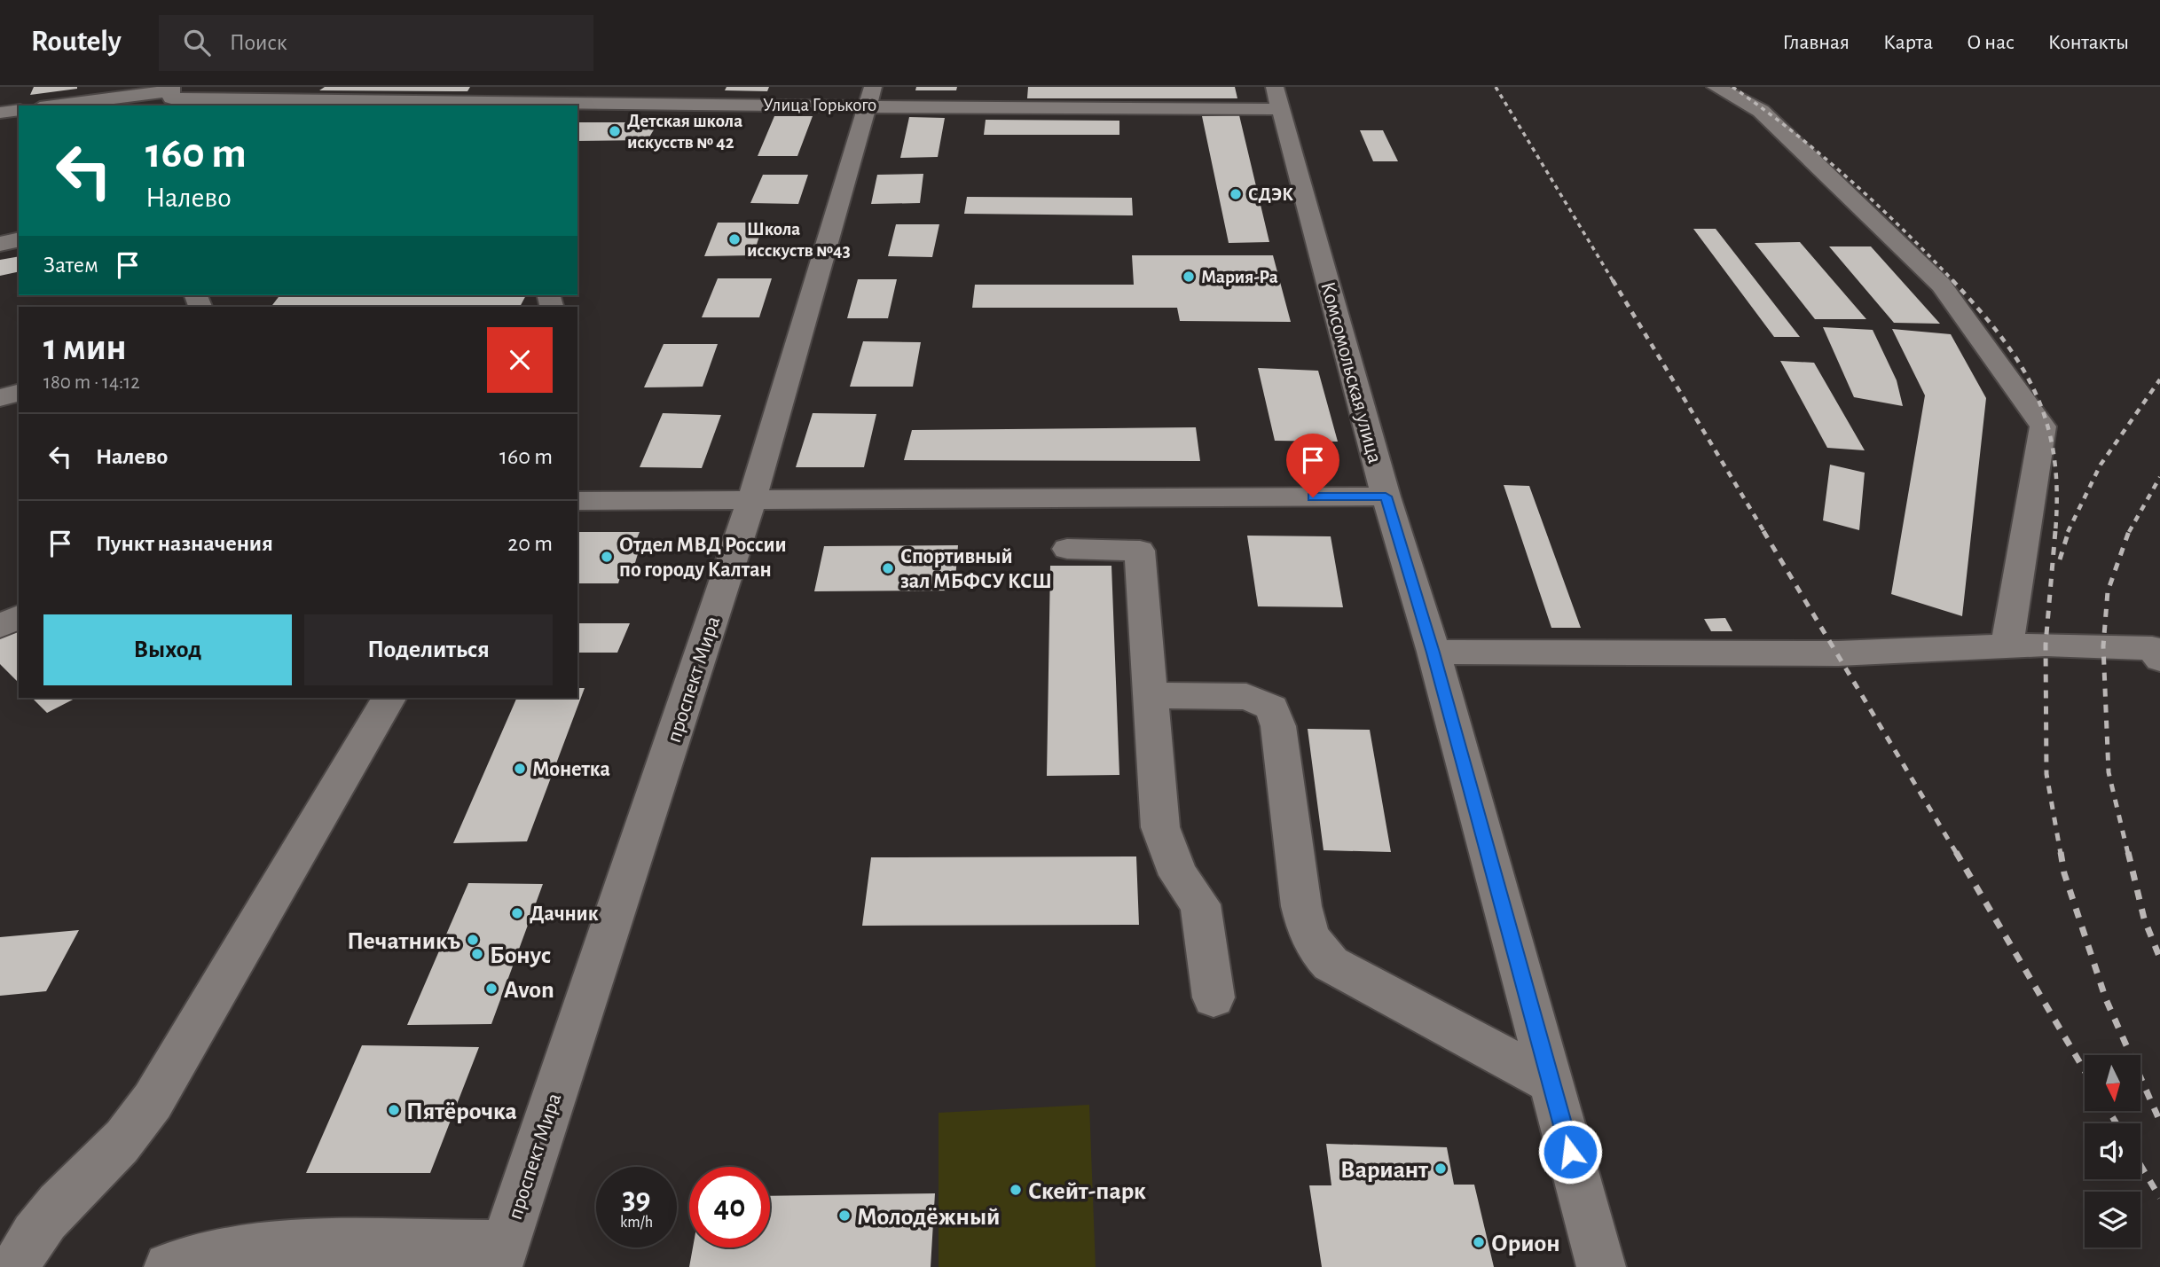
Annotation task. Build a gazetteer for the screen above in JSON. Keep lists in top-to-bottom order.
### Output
{
  "streets": {
    "street": ["Улица Горького", "Комсомольская улица", "проспект Мира"]
  },
  "crossings": [
    ["Улица Горького", "Комсомольская улица"],
    ["Улица Горького", "проспект Мира"]
  ],
  "places": [
    "Детская школа искусств № 42",
    "СДЭК",
    "Школа исскуств №43",
    "Мария-Ра",
    "Отдел МВД России по городу Калтан",
    "Спортивный зал МБФСУ КСШ",
    "Монетка",
    "Дачник",
    "Печатникъ",
    "Бонус",
    "Avon",
    "Пятёрочка",
    "Вариант",
    "Скейт-парк",
    "Молодёжный",
    "Орион"
  ],
  "north": "bottom",
  "page": {
    "header": "Routely",
    "search": "Поиск",
    "nav": [
      "Главная",
      "Карта",
      "О нас",
      "Контакты"
    ],
    "turn": ["160 m", "Налево"],
    "then": "Затем",
    "heading": ["1 мин", "180 m · 14:12"],
    "list": [
      {
        "name": "Налево",
        "value": "160 m"
      },
      {
        "name": "Пункт назначения",
        "value": "20 m"
      }
    ],
    "buttons": ["Выход", "Поделиться"],
    "speed": "39 km/h",
    "limit": "40"
  }
}
